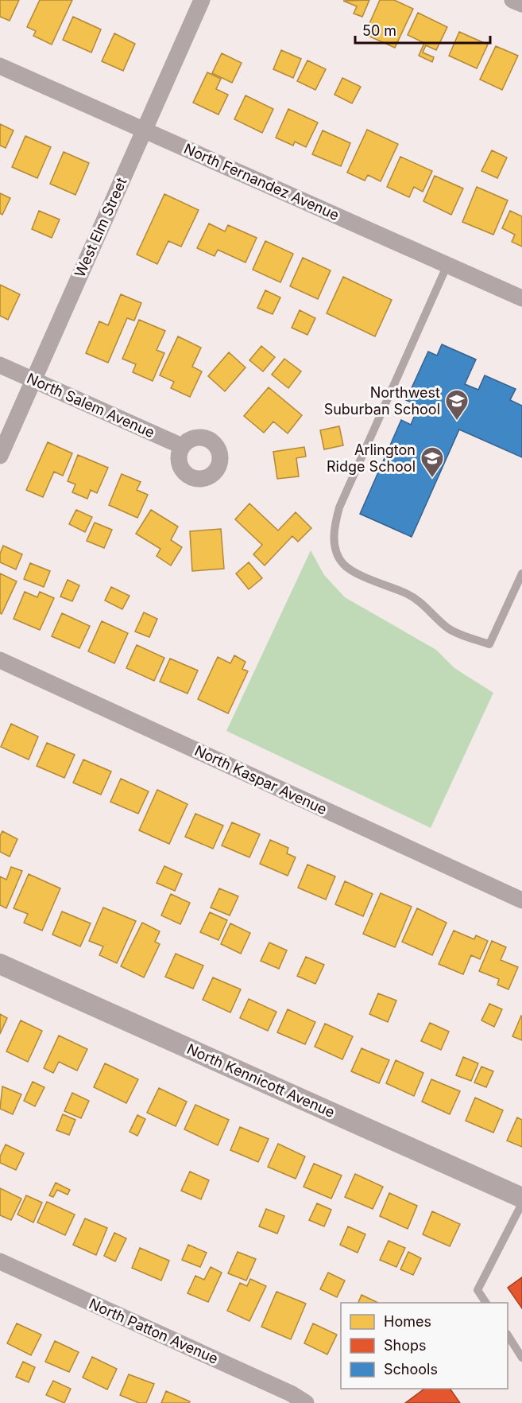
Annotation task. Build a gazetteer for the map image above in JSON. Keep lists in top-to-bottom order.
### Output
{
  "streets": {
    "street": [
      "North Fernandez Avenue",
      "West Elm Street",
      "North Salem Avenue",
      "North Kaspar Avenue",
      "North Kennicott Avenue",
      "North Patton Avenue"
    ]
  },
  "crossings": [
    ["North Fernandez Avenue", "West Elm Street"],
    ["West Elm Street", "North Salem Avenue"]
  ],
  "places": {
    "school or university": ["Northwest Suburban School", "Arlington Ridge School"]
  },
  "legend": ["Homes", "Shops", "Schools"],
  "scale_bar": "50 m"
}
